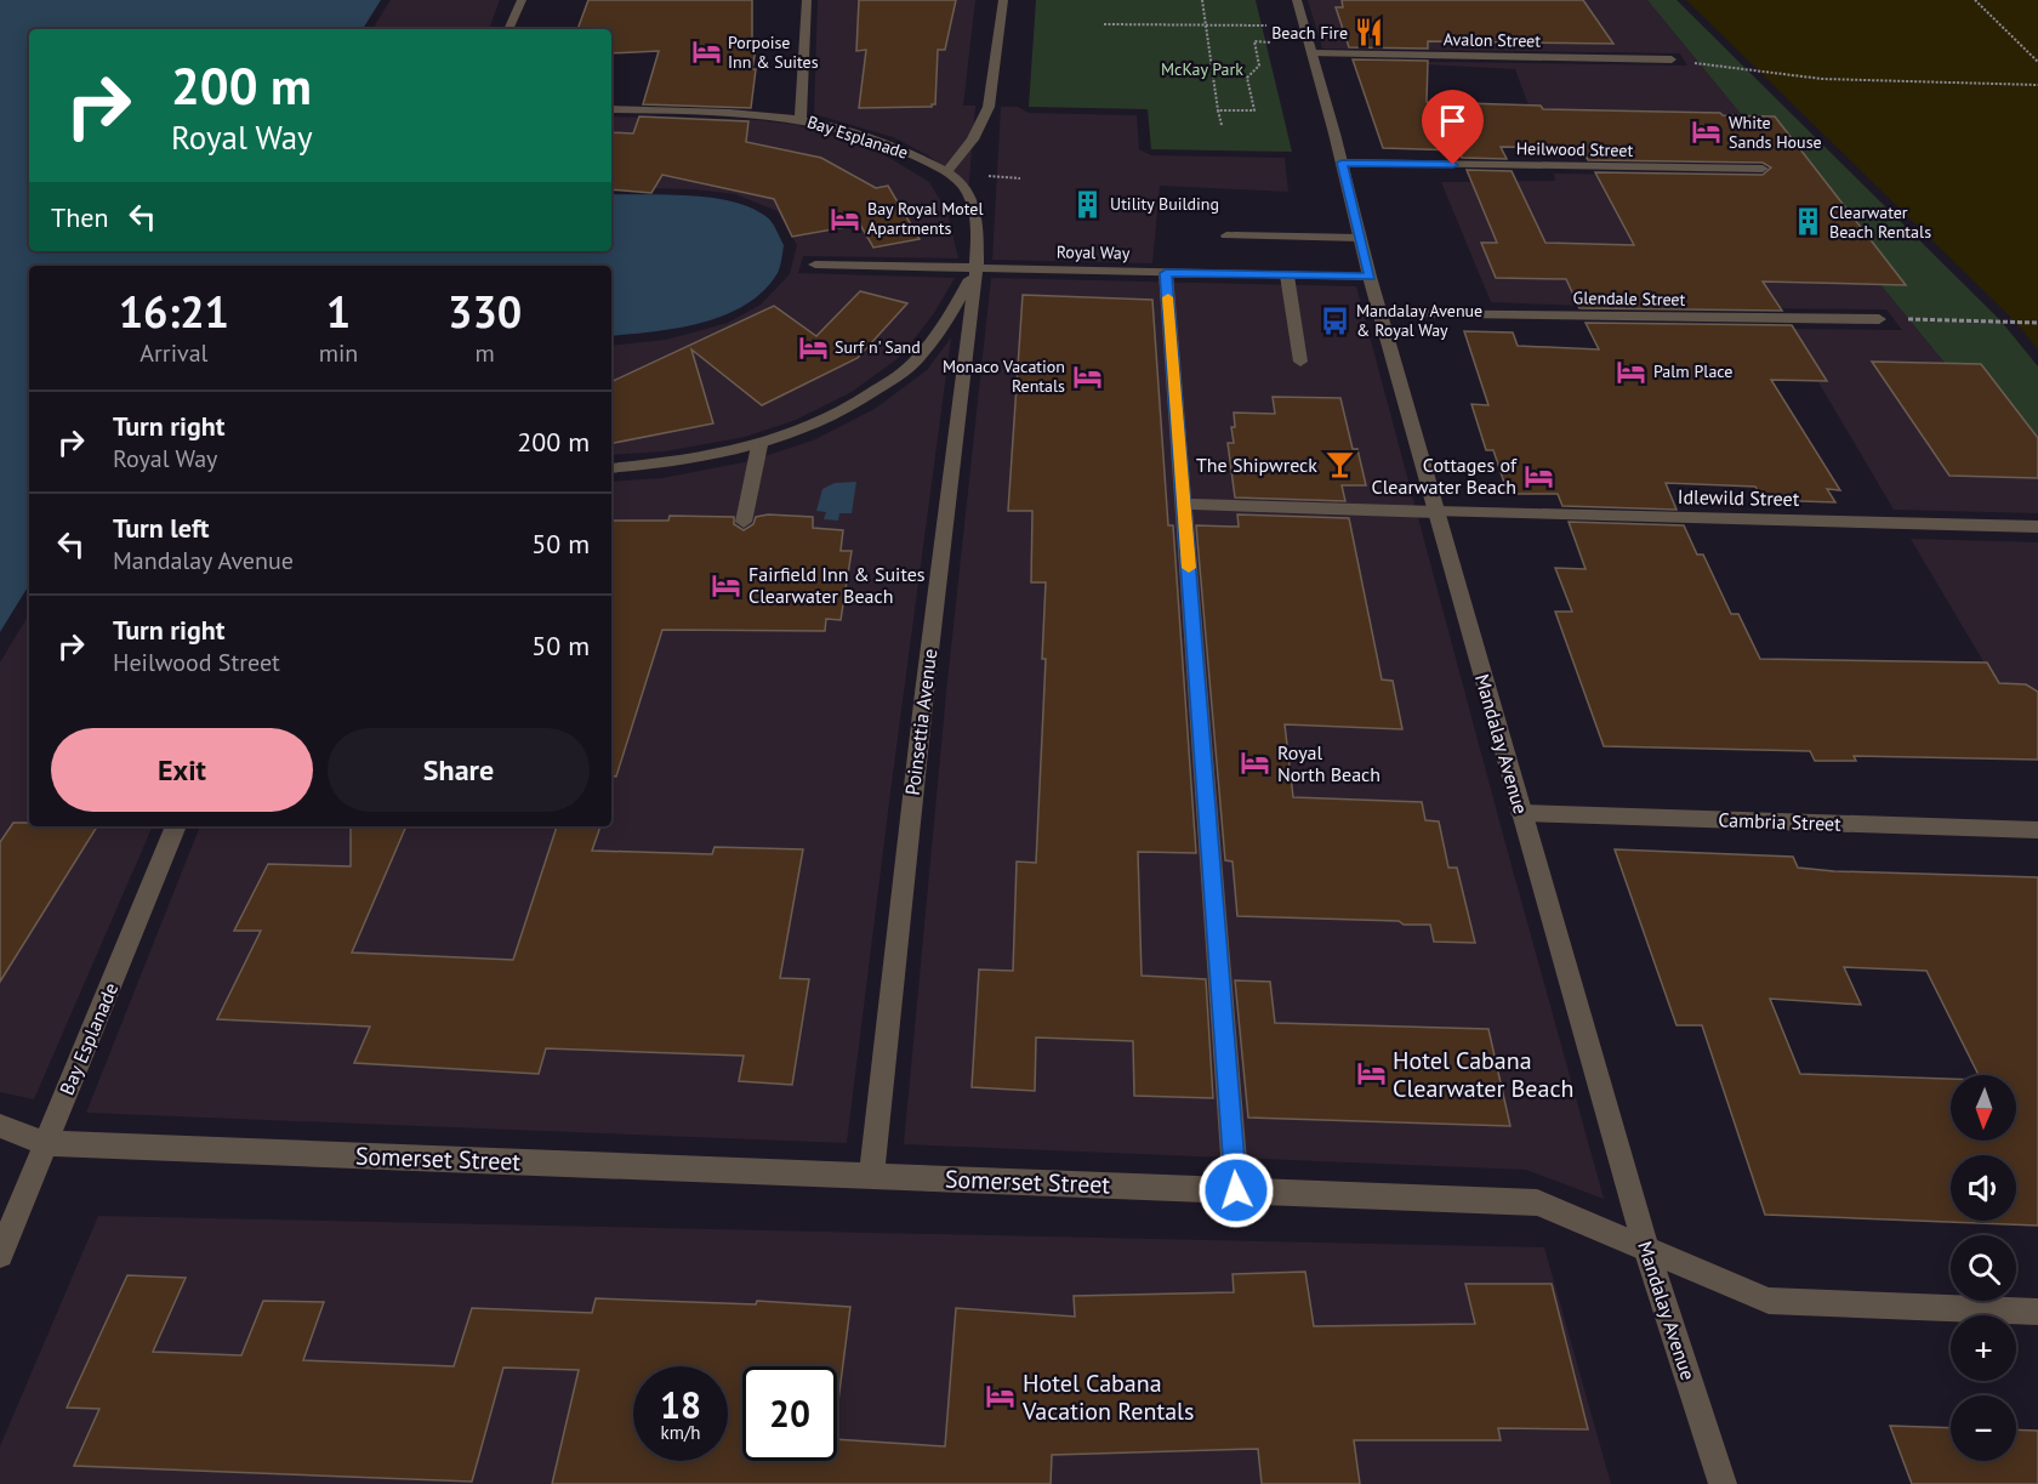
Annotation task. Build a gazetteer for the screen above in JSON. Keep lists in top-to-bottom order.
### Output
{
  "streets": {
    "street": [
      "Avalon Street",
      "Bay Esplanade",
      "Heilwood Street",
      "Royal Way",
      "Glendale Street",
      "Idlewild Street",
      "Poinsettia Avenue",
      "Mandalay Avenue",
      "Cambria Street",
      "Somerset Street"
    ]
  },
  "crossings": [
    ["Avalon Street", "Mandalay Avenue"],
    ["Bay Esplanade", "Royal Way"],
    ["Bay Esplanade", "Poinsettia Avenue"],
    ["Bay Esplanade", "Somerset Street"],
    ["Heilwood Street", "Mandalay Avenue"],
    ["Royal Way", "Poinsettia Avenue"],
    ["Royal Way", "Mandalay Avenue"],
    ["Glendale Street", "Mandalay Avenue"],
    ["Idlewild Street", "Mandalay Avenue"],
    ["Poinsettia Avenue", "Somerset Street"],
    ["Mandalay Avenue", "Cambria Street"],
    ["Mandalay Avenue", "Somerset Street"]
  ],
  "parks": ["McKay Park"],
  "places": {
    "restaurant": ["Beach Fire"],
    "hotel": [
      "Porpoise Inn & Suites",
      "White Sands House",
      "Bay Royal Motel Apartments",
      "Surf n' Sand",
      "Palm Place",
      "Monaco Vacation Rentals",
      "Cottages of Clearwater Beach",
      "Fairfield Inn & Suites Clearwater Beach",
      "Royal North Beach",
      "Hotel Cabana Clearwater Beach",
      "Hotel Cabana Vacation Rentals"
    ],
    "building": ["Utility Building", "Clearwater Beach Rentals"],
    "bus stop": ["Mandalay Avenue & Royal Way"],
    "bar": ["The Shipwreck"]
  },
  "north": "bottom",
  "page": {
    "turn": ["200 m", "Royal Way"],
    "then": "Then",
    "eta": [
      "16:21",
      "Arrival",
      "1",
      "min",
      "330",
      "m"
    ],
    "list": [
      {
        "name": "Turn right",
        "note": "Royal Way",
        "value": "200 m"
      },
      {
        "name": "Turn left",
        "note": "Mandalay Avenue",
        "value": "50 m"
      },
      {
        "name": "Turn right",
        "note": "Heilwood Street",
        "value": "50 m"
      }
    ],
    "buttons": ["Exit", "Share"],
    "map_buttons": ["+", "−"],
    "speed": "18 km/h",
    "limit": "20"
  }
}
